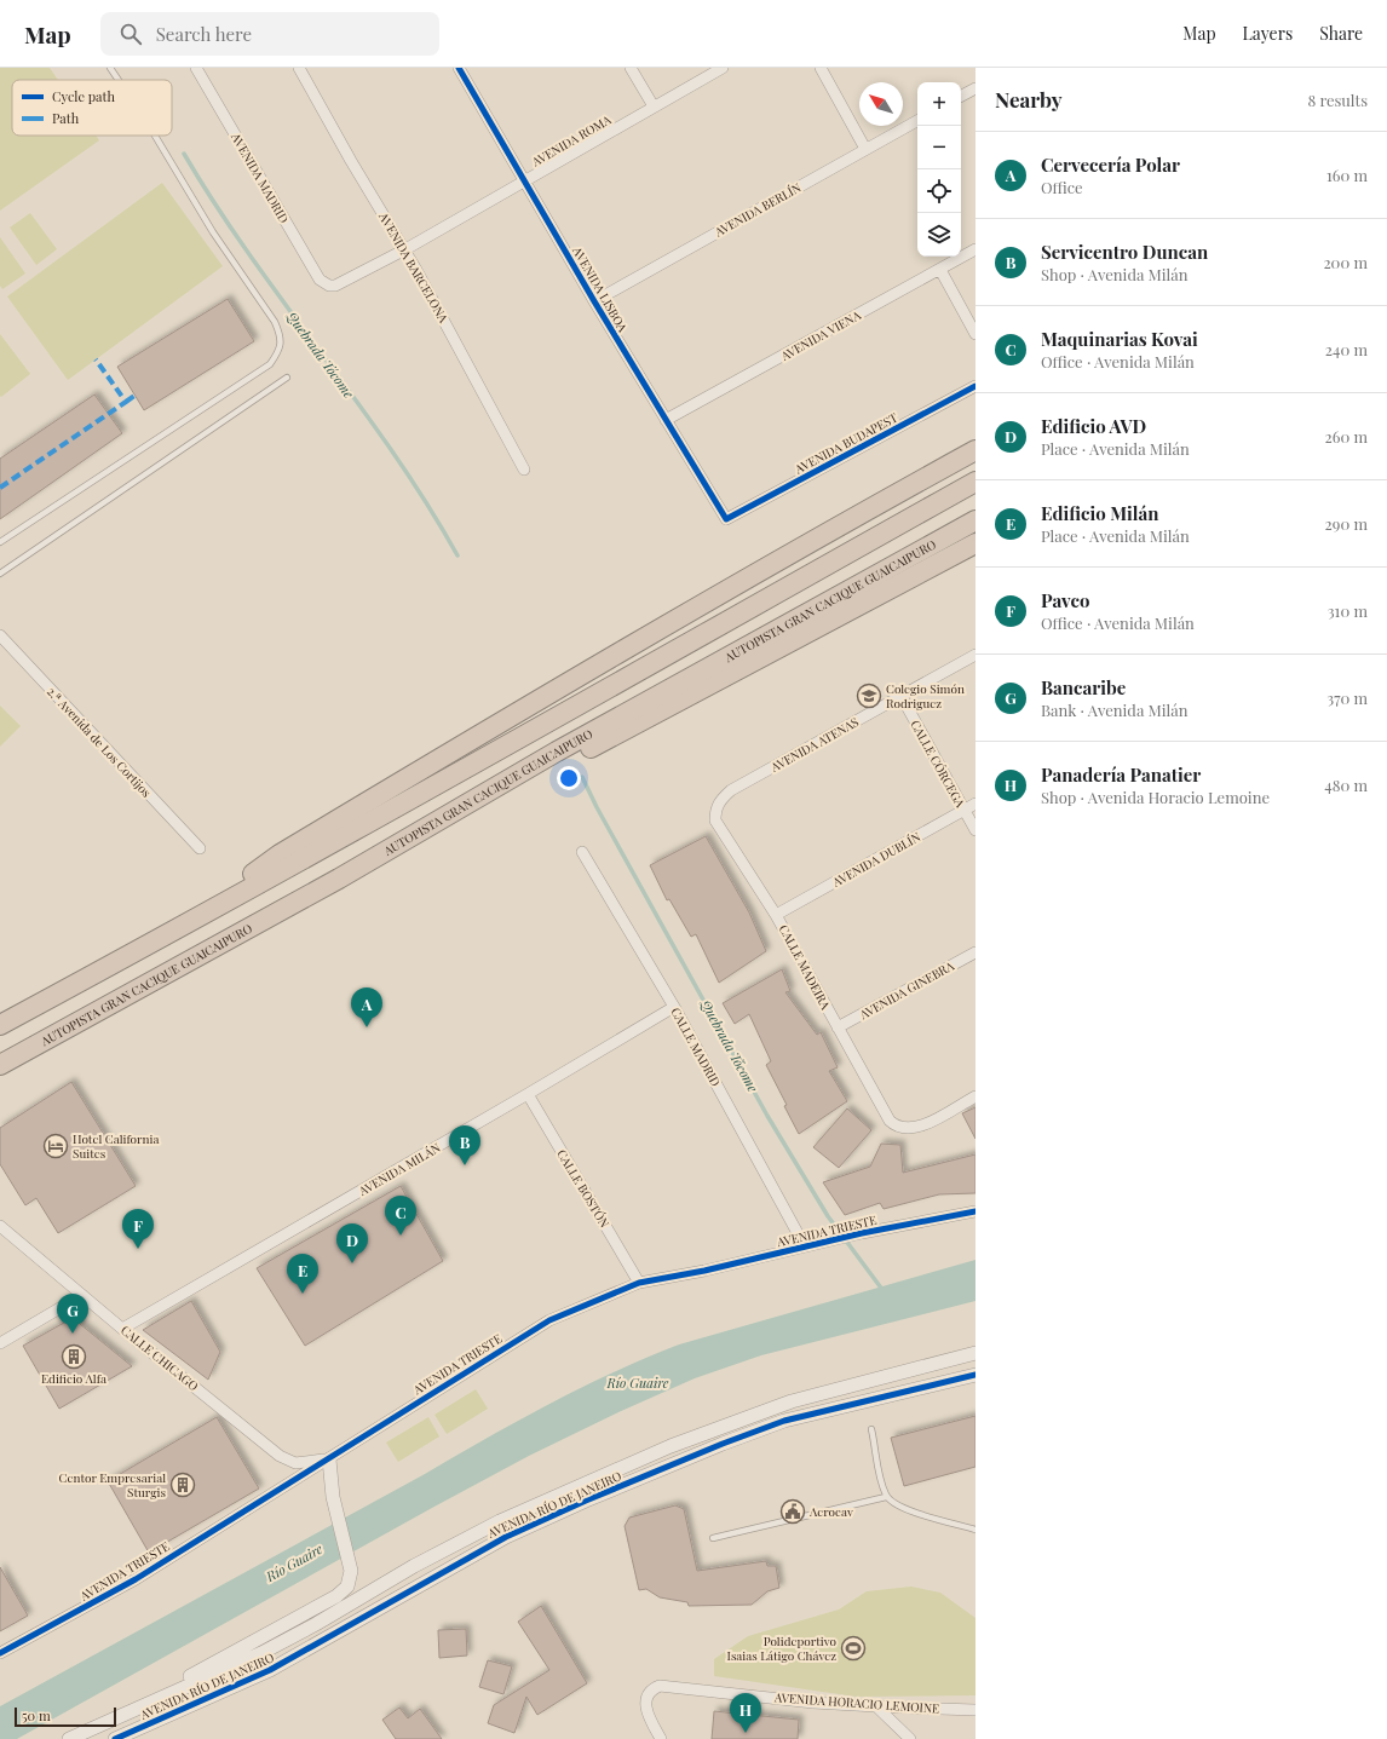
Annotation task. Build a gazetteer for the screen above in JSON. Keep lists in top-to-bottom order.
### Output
{
  "streets": {
    "highway": ["AUTOPISTA GRAN CACIQUE GUAICAIPURO"],
    "street": [
      "AVENIDA ROMA",
      "AVENIDA MADRID",
      "AVENIDA BERLÍN",
      "AVENIDA BARCELONA",
      "AVENIDA LISBOA",
      "AVENIDA VIENA",
      "AVENIDA BUDAPEST",
      "2.ª Avenida de Los Cortijos",
      "AVENIDA ATENAS",
      "CALLE CÓRCEGA",
      "AVENIDA DUBLÍN",
      "CALLE MADEIRA",
      "AVENIDA GINEBRA",
      "CALLE MADRID",
      "AVENIDA MILÁN",
      "CALLE BOSTÓN",
      "AVENIDA TRIESTE",
      "CALLE CHICAGO",
      "AVENIDA RÍO DE JANEIRO",
      "AVENIDA HORACIO LEMOINE"
    ]
  },
  "crossings": [
    ["AVENIDA ROMA", "AVENIDA MADRID"],
    ["AVENIDA ROMA", "AVENIDA BARCELONA"],
    ["AVENIDA ROMA", "AVENIDA LISBOA"],
    ["AVENIDA BERLÍN", "AVENIDA LISBOA"],
    ["AVENIDA LISBOA", "AVENIDA VIENA"],
    ["AVENIDA LISBOA", "AVENIDA BUDAPEST"],
    ["AVENIDA ATENAS", "CALLE CÓRCEGA"],
    ["AVENIDA ATENAS", "CALLE MADEIRA"],
    ["CALLE CÓRCEGA", "AVENIDA DUBLÍN"],
    ["AVENIDA DUBLÍN", "CALLE MADEIRA"],
    ["CALLE MADEIRA", "AVENIDA GINEBRA"],
    ["CALLE MADRID", "AVENIDA MILÁN"],
    ["CALLE MADRID", "AVENIDA TRIESTE"],
    ["AVENIDA MILÁN", "CALLE BOSTÓN"],
    ["AVENIDA MILÁN", "CALLE CHICAGO"],
    ["CALLE BOSTÓN", "AVENIDA TRIESTE"],
    ["AVENIDA TRIESTE", "CALLE CHICAGO"]
  ],
  "water": ["Quebrada Tócome", "Río Guaire"],
  "places": {
    "school or university": ["Colegio Simón Rodriguez"],
    "hotel": ["Hotel California Suites"],
    "building": ["Edificio Alfa", "Centor Empresarial Sturgis"],
    "public building": ["Aerocav"],
    "sports": ["Polideportivo Isaias Látigo Chávez"]
  },
  "legend": ["Cycle path", "Path"],
  "scale_bar": "50 m",
  "north": "top left",
  "page": {
    "header": "Map",
    "search": "Search here",
    "nav": ["Map", "Layers", "Share"],
    "heading": ["Nearby", "8 results"],
    "map_buttons": ["+", "−"],
    "list": [
      {
        "mark": "A",
        "name": "Cervecería Polar",
        "note": "Office",
        "value": "160 m"
      },
      {
        "mark": "B",
        "name": "Servicentro Duncan",
        "note": "Shop · Avenida Milán",
        "value": "200 m"
      },
      {
        "mark": "C",
        "name": "Maquinarias Kovai",
        "note": "Office · Avenida Milán",
        "value": "240 m"
      },
      {
        "mark": "D",
        "name": "Edificio AVD",
        "note": "Place · Avenida Milán",
        "value": "260 m"
      },
      {
        "mark": "E",
        "name": "Edificio Milán",
        "note": "Place · Avenida Milán",
        "value": "290 m"
      },
      {
        "mark": "F",
        "name": "Pavco",
        "note": "Office · Avenida Milán",
        "value": "310 m"
      },
      {
        "mark": "G",
        "name": "Bancaribe",
        "note": "Bank · Avenida Milán",
        "value": "370 m"
      },
      {
        "mark": "H",
        "name": "Panadería Panatier",
        "note": "Shop · Avenida Horacio Lemoine",
        "value": "480 m"
      }
    ],
    "pins": [
      "A",
      "B",
      "C",
      "F",
      "D",
      "E",
      "G",
      "H"
    ],
    "scale": "50 m"
  }
}
